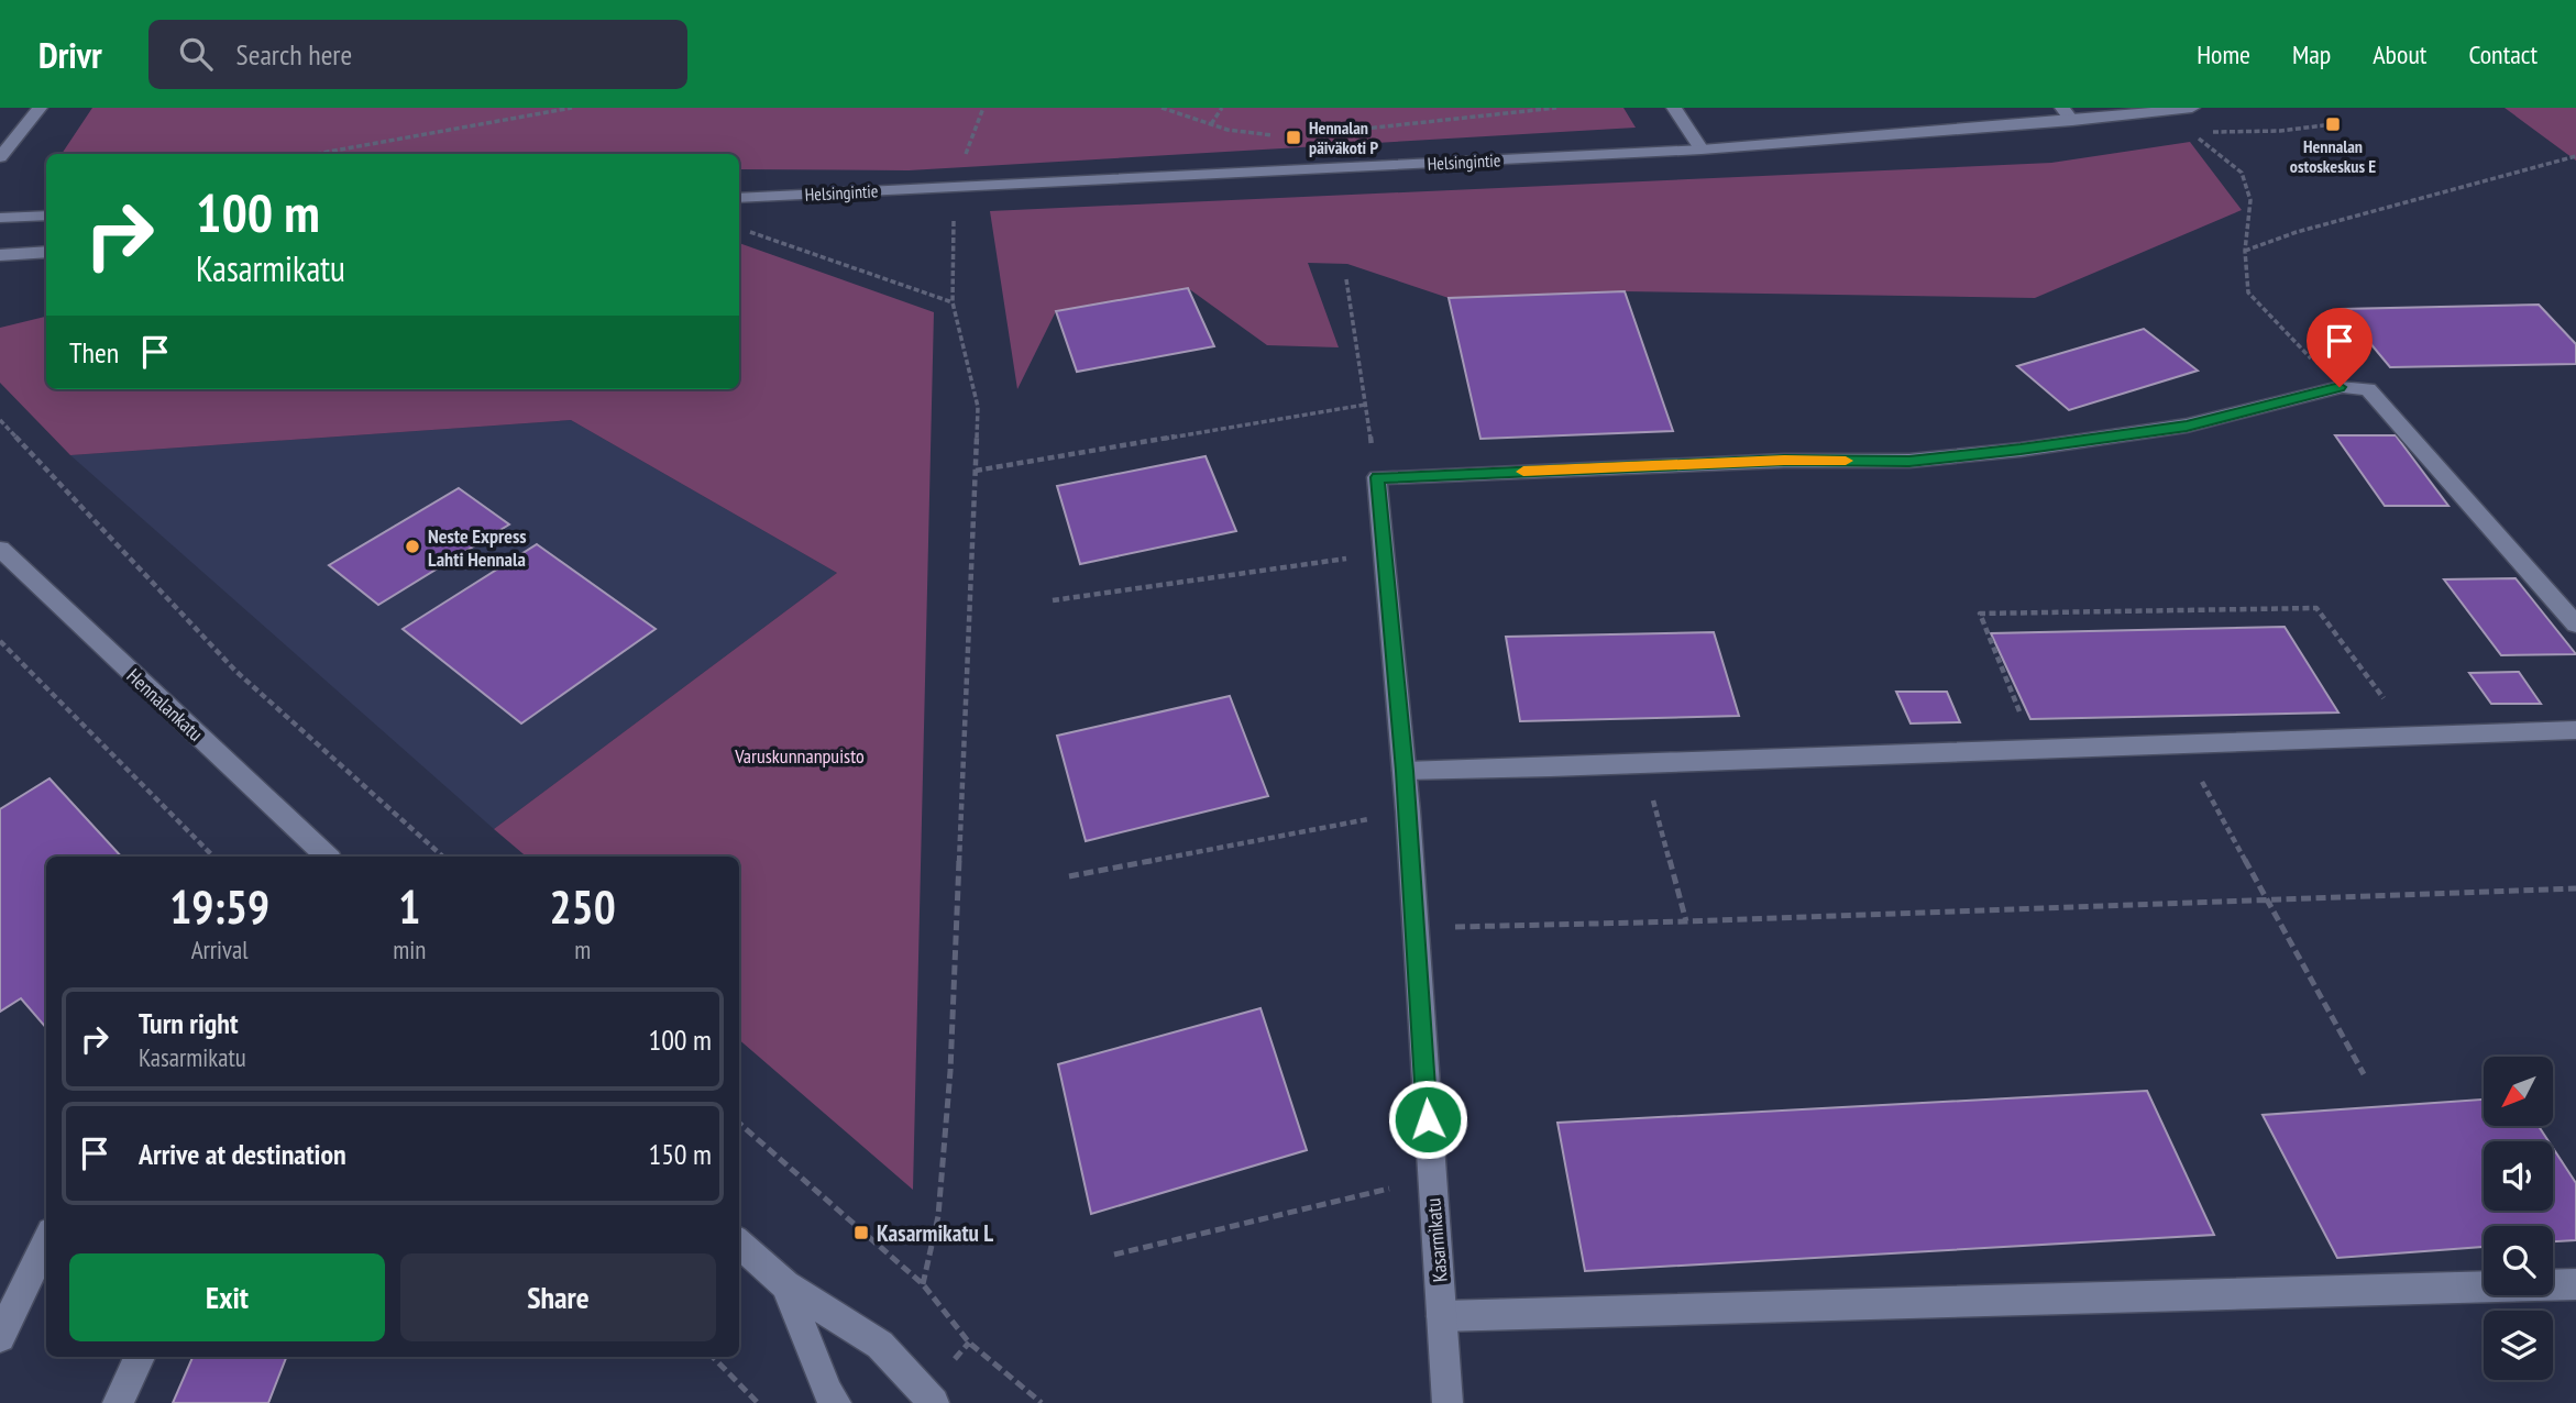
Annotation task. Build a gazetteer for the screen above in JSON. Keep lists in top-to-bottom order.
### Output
{
  "streets": {
    "street": ["Helsingintie", "Hennalankatu", "Kasarmikatu"]
  },
  "parks": ["Varuskunnanpuisto"],
  "places": {
    "transit": ["Hennalan ostoskeskus E", "Hennalan päiväkoti P", "Kasarmikatu L"],
    "other": ["Neste Express Lahti Hennala"]
  },
  "north": "bottom left",
  "page": {
    "header": "Drivr",
    "search": "Search here",
    "nav": [
      "Home",
      "Map",
      "About",
      "Contact"
    ],
    "turn": ["100 m", "Kasarmikatu"],
    "then": "Then",
    "eta": [
      "19:59",
      "Arrival",
      "1",
      "min",
      "250",
      "m"
    ],
    "list": [
      {
        "name": "Turn right",
        "note": "Kasarmikatu",
        "value": "100 m"
      },
      {
        "name": "Arrive at destination",
        "value": "150 m"
      }
    ],
    "buttons": ["Exit", "Share"]
  }
}
